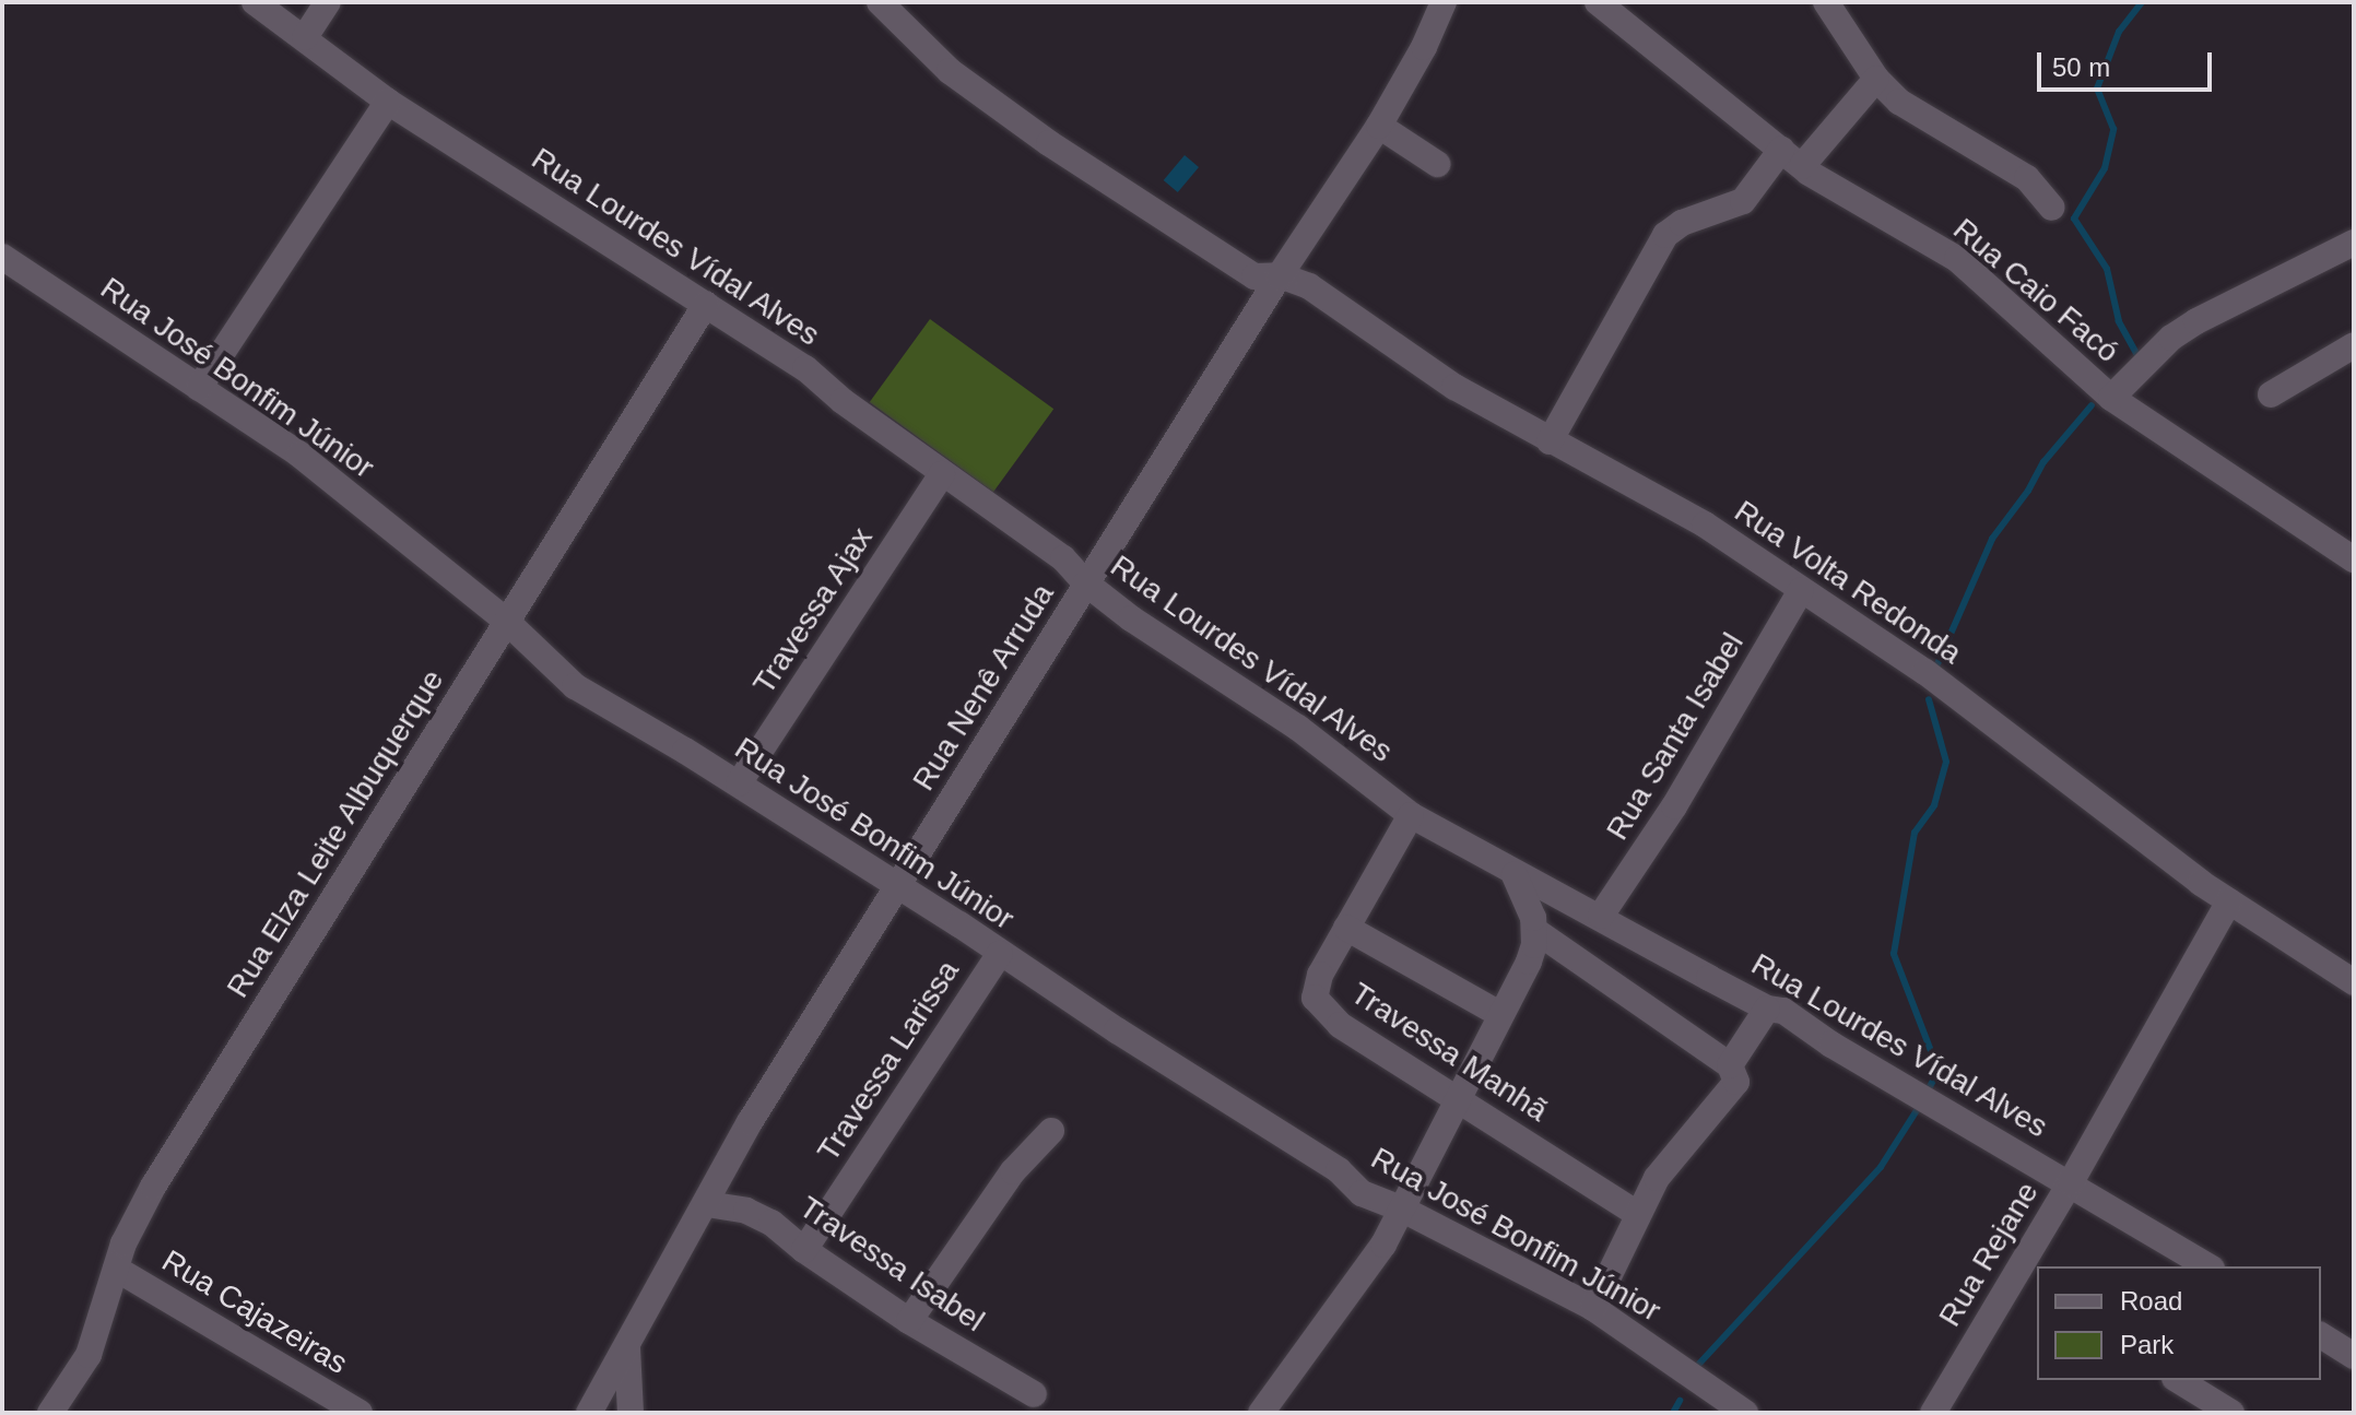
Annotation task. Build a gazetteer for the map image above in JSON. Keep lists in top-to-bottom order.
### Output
{
  "streets": {
    "street": [
      "Rua Lourdes Vídal Alves",
      "Rua Caio Facó",
      "Rua José Bonfim Júnior",
      "Rua Volta Redonda",
      "Travessa Ajax",
      "Rua Nenê Arruda",
      "Rua Santa Isabel",
      "Rua Elza Leite Albuquerque",
      "Travessa Manhã",
      "Travessa Larissa",
      "Rua Rejane",
      "Travessa Isabel",
      "Rua Cajazeiras"
    ]
  },
  "crossings": [
    ["Rua Lourdes Vídal Alves", "Travessa Ajax"],
    ["Rua Lourdes Vídal Alves", "Rua Nenê Arruda"],
    ["Rua Lourdes Vídal Alves", "Rua Santa Isabel"],
    ["Rua Lourdes Vídal Alves", "Rua Elza Leite Albuquerque"],
    ["Rua Lourdes Vídal Alves", "Travessa Manhã"],
    ["Rua Lourdes Vídal Alves", "Rua Rejane"],
    ["Rua José Bonfim Júnior", "Travessa Ajax"],
    ["Rua José Bonfim Júnior", "Rua Nenê Arruda"],
    ["Rua José Bonfim Júnior", "Rua Elza Leite Albuquerque"],
    ["Rua José Bonfim Júnior", "Travessa Larissa"],
    ["Rua Volta Redonda", "Rua Nenê Arruda"],
    ["Rua Volta Redonda", "Rua Santa Isabel"],
    ["Rua Volta Redonda", "Rua Rejane"],
    ["Rua Nenê Arruda", "Travessa Isabel"],
    ["Rua Elza Leite Albuquerque", "Rua Cajazeiras"],
    ["Travessa Larissa", "Travessa Isabel"]
  ],
  "legend": ["Road", "Park"],
  "scale_bar": "50 m"
}
